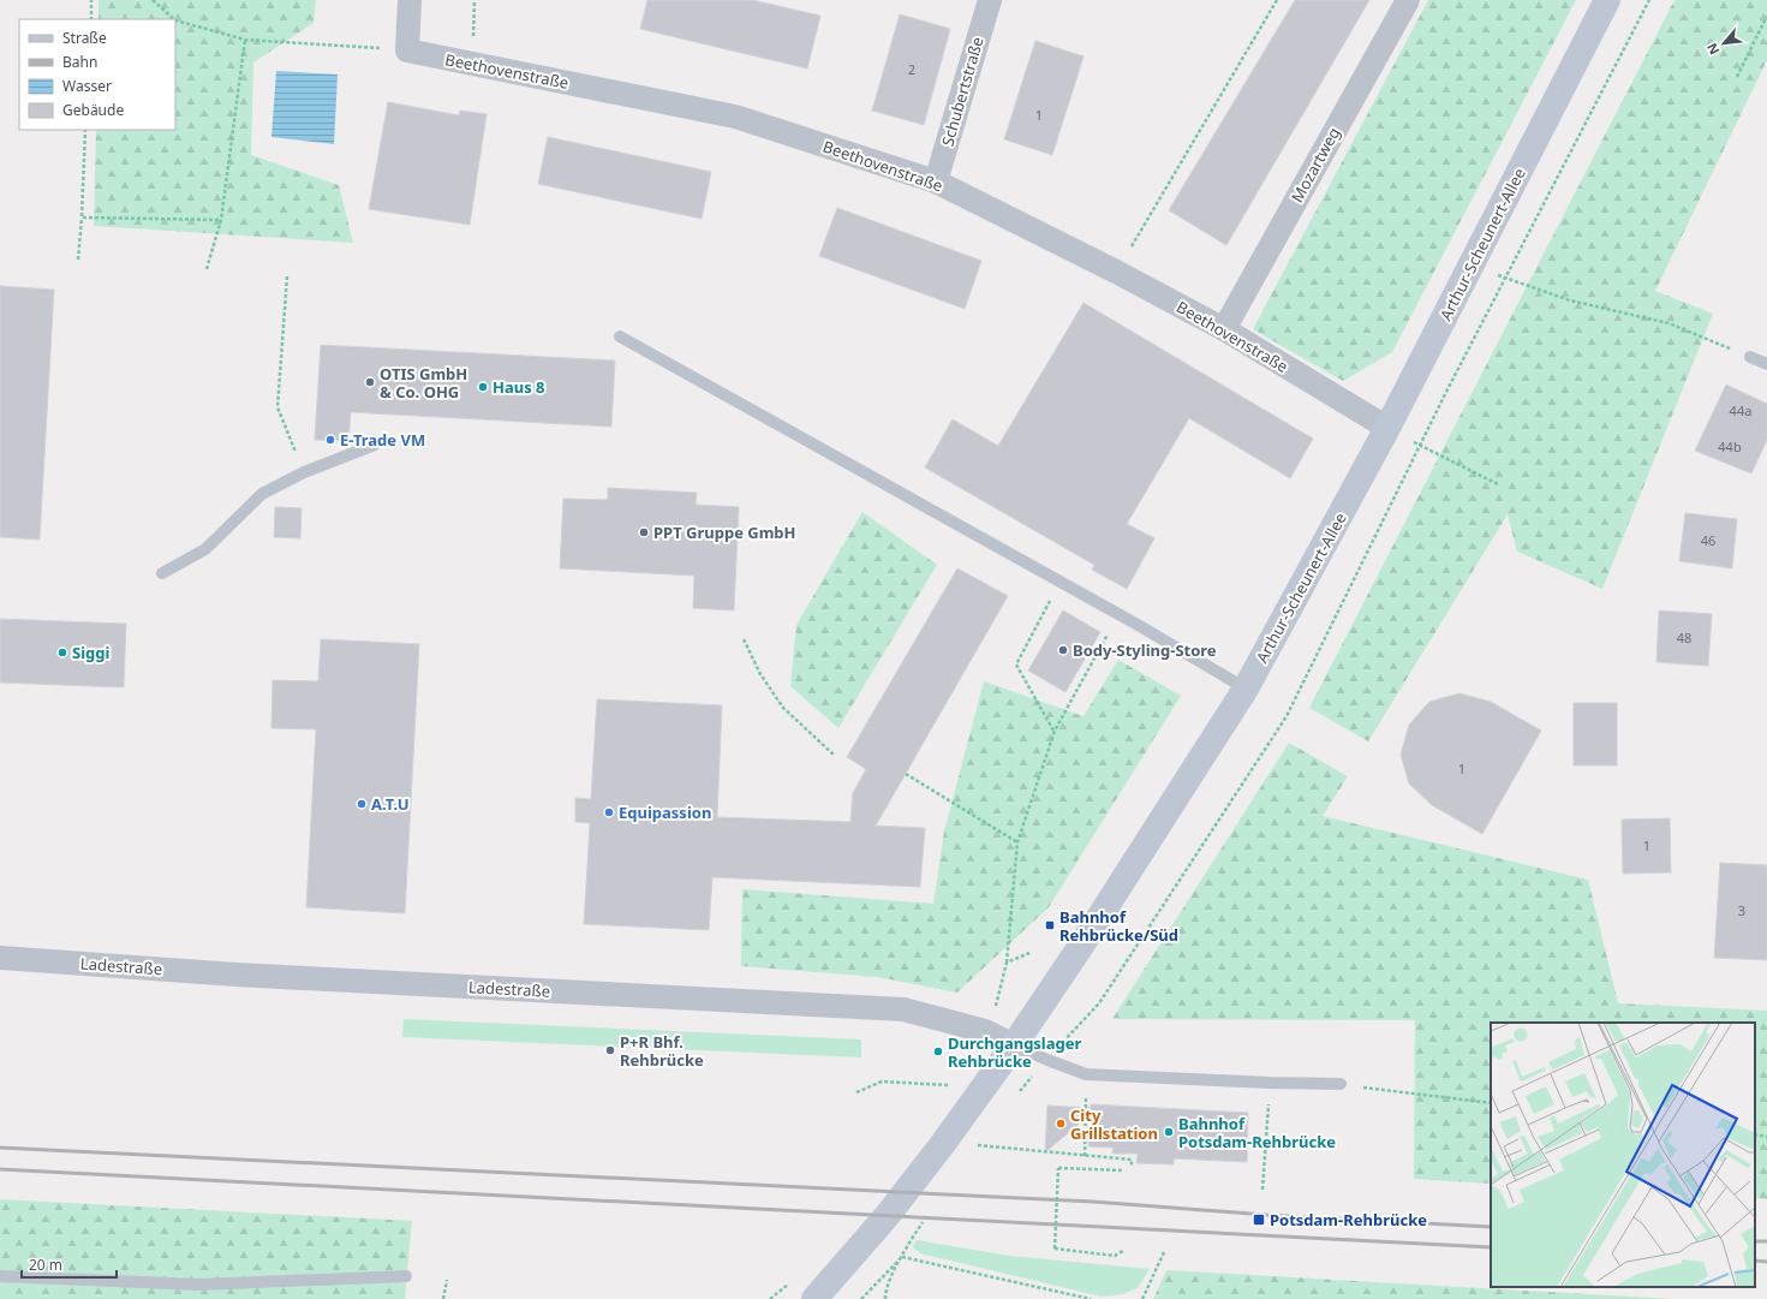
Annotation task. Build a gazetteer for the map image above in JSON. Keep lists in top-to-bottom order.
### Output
{
  "streets": {
    "main road": ["Arthur-Scheunert-Allee"],
    "street": [
      "Beethovenstraße",
      "Schubertstraße",
      "Mozartweg",
      "Ladestraße"
    ]
  },
  "crossings": [
    ["Beethovenstraße", "Schubertstraße"],
    ["Beethovenstraße", "Mozartweg"],
    ["Beethovenstraße", "Arthur-Scheunert-Allee"],
    ["Arthur-Scheunert-Allee", "Ladestraße"]
  ],
  "places": {
    "other": [
      "OTIS GmbH & Co. OHG",
      "Haus 8",
      "E-Trade VM",
      "PPT Gruppe GmbH",
      "Body-Styling-Store",
      "Siggi",
      "A.T.U",
      "Equipassion",
      "P+R Bhf. Rehbrücke",
      "Durchgangslager Rehbrücke",
      "City Grillstation",
      "Bahnhof Potsdam-Rehbrücke"
    ],
    "transit": ["Bahnhof Rehbrücke/Süd", "Potsdam-Rehbrücke"]
  },
  "house_numbers": [
    "2",
    "1",
    "44a",
    "44b",
    "46",
    "48",
    "1",
    "1",
    "3"
  ],
  "legend": [
    "Straße",
    "Bahn",
    "Wasser",
    "Gebäude"
  ],
  "scale_bar": "20 m",
  "north": "bottom left"
}
